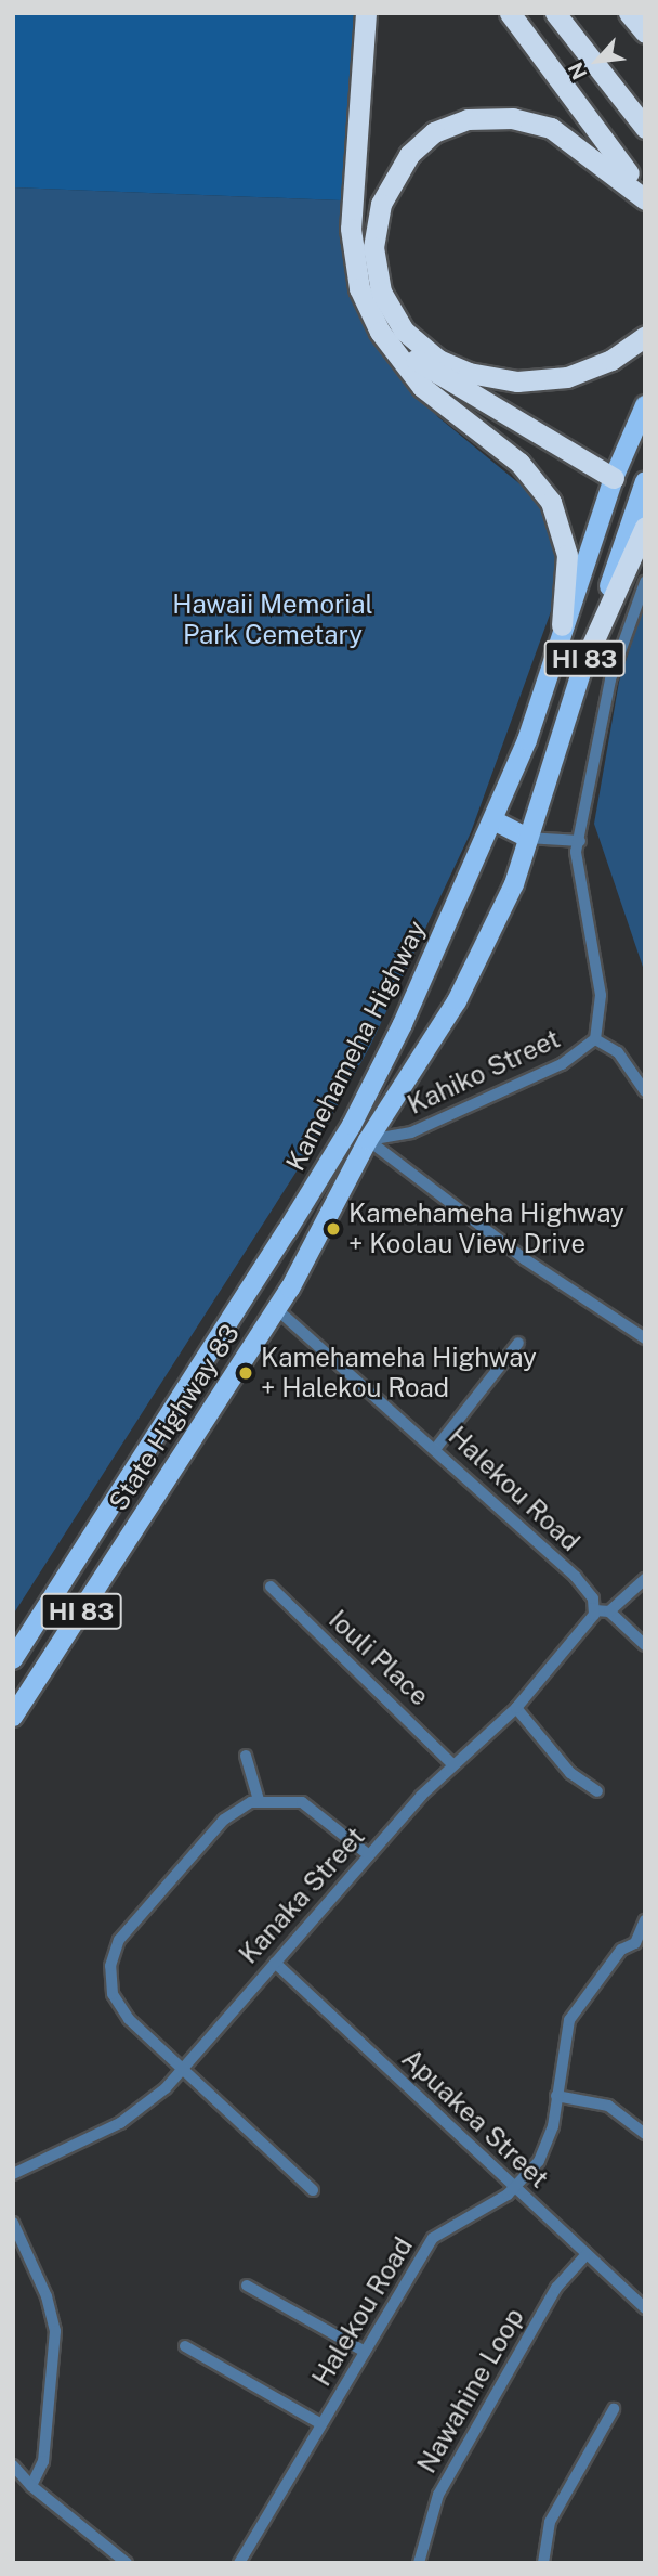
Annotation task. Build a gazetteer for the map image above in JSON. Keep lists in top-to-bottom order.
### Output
{
  "streets": {
    "main road": ["HI 83", "Kamehameha Highway", "State Highway 83"],
    "street": [
      "Kahiko Street",
      "Halekou Road",
      "Iouli Place",
      "Kanaka Street",
      "Apuakea Street",
      "Nawahine Loop"
    ]
  },
  "crossings": [
    ["Kamehameha Highway", "Kahiko Street"],
    ["Kamehameha Highway", "State Highway 83"],
    ["Kahiko Street", "State Highway 83"],
    ["State Highway 83", "Halekou Road"],
    ["Halekou Road", "Kanaka Street"],
    ["Halekou Road", "Apuakea Street"],
    ["Iouli Place", "Kanaka Street"],
    ["Kanaka Street", "Apuakea Street"],
    ["Apuakea Street", "Nawahine Loop"]
  ],
  "parks": ["Hawaii Memorial Park Cemetary"],
  "places": ["Kamehameha Highway + Koolau View Drive", "Kamehameha Highway + Halekou Road"],
  "north": "bottom left"
}
